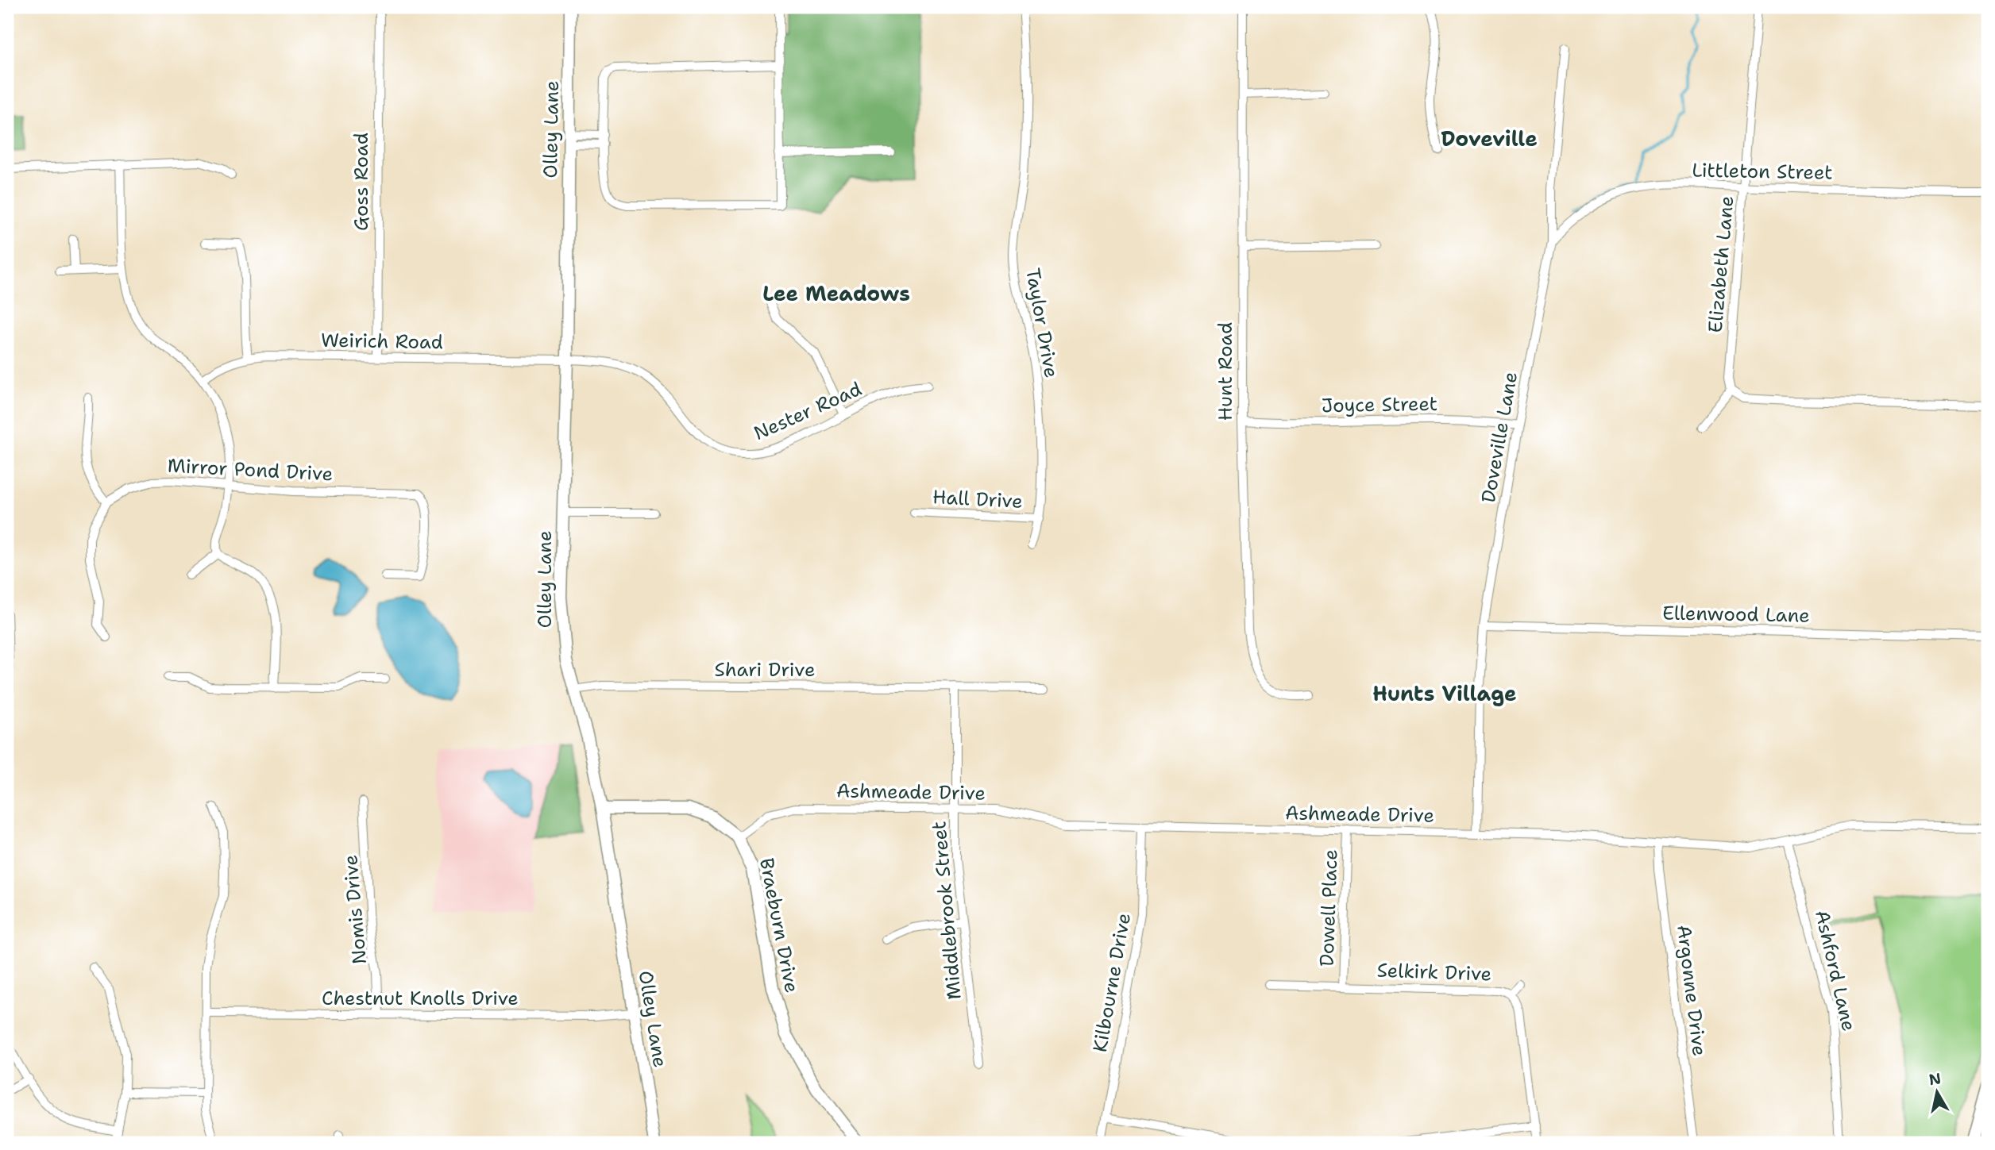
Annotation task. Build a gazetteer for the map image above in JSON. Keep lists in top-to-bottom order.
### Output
{
  "streets": {
    "main road": ["Olley Lane", "Braeburn Drive"],
    "street": [
      "Littleton Street",
      "Goss Road",
      "Elizabeth Lane",
      "Taylor Drive",
      "Weirich Road",
      "Hunt Road",
      "Joyce Street",
      "Nester Road",
      "Doveville Lane",
      "Mirror Pond Drive",
      "Hall Drive",
      "Ellenwood Lane",
      "Shari Drive",
      "Ashmeade Drive",
      "Dowell Place",
      "Nomis Drive",
      "Middlebrook Street",
      "Ashford Lane",
      "Selkirk Drive",
      "Kilbourne Drive",
      "Argonne Drive",
      "Chestnut Knolls Drive"
    ]
  },
  "crossings": [
    ["Olley Lane", "Weirich Road"],
    ["Olley Lane", "Nester Road"],
    ["Olley Lane", "Shari Drive"],
    ["Olley Lane", "Braeburn Drive"],
    ["Olley Lane", "Chestnut Knolls Drive"],
    ["Littleton Street", "Elizabeth Lane"],
    ["Littleton Street", "Doveville Lane"],
    ["Goss Road", "Weirich Road"],
    ["Taylor Drive", "Hall Drive"],
    ["Weirich Road", "Nester Road"],
    ["Hunt Road", "Joyce Street"],
    ["Joyce Street", "Doveville Lane"],
    ["Doveville Lane", "Ellenwood Lane"],
    ["Doveville Lane", "Ashmeade Drive"],
    ["Shari Drive", "Middlebrook Street"],
    ["Ashmeade Drive", "Dowell Place"],
    ["Ashmeade Drive", "Middlebrook Street"],
    ["Ashmeade Drive", "Braeburn Drive"],
    ["Ashmeade Drive", "Ashford Lane"],
    ["Ashmeade Drive", "Kilbourne Drive"],
    ["Ashmeade Drive", "Argonne Drive"],
    ["Dowell Place", "Selkirk Drive"],
    ["Nomis Drive", "Chestnut Knolls Drive"]
  ],
  "districts": ["Doveville", "Lee Meadows", "Hunts Village"],
  "north": "top"
}
